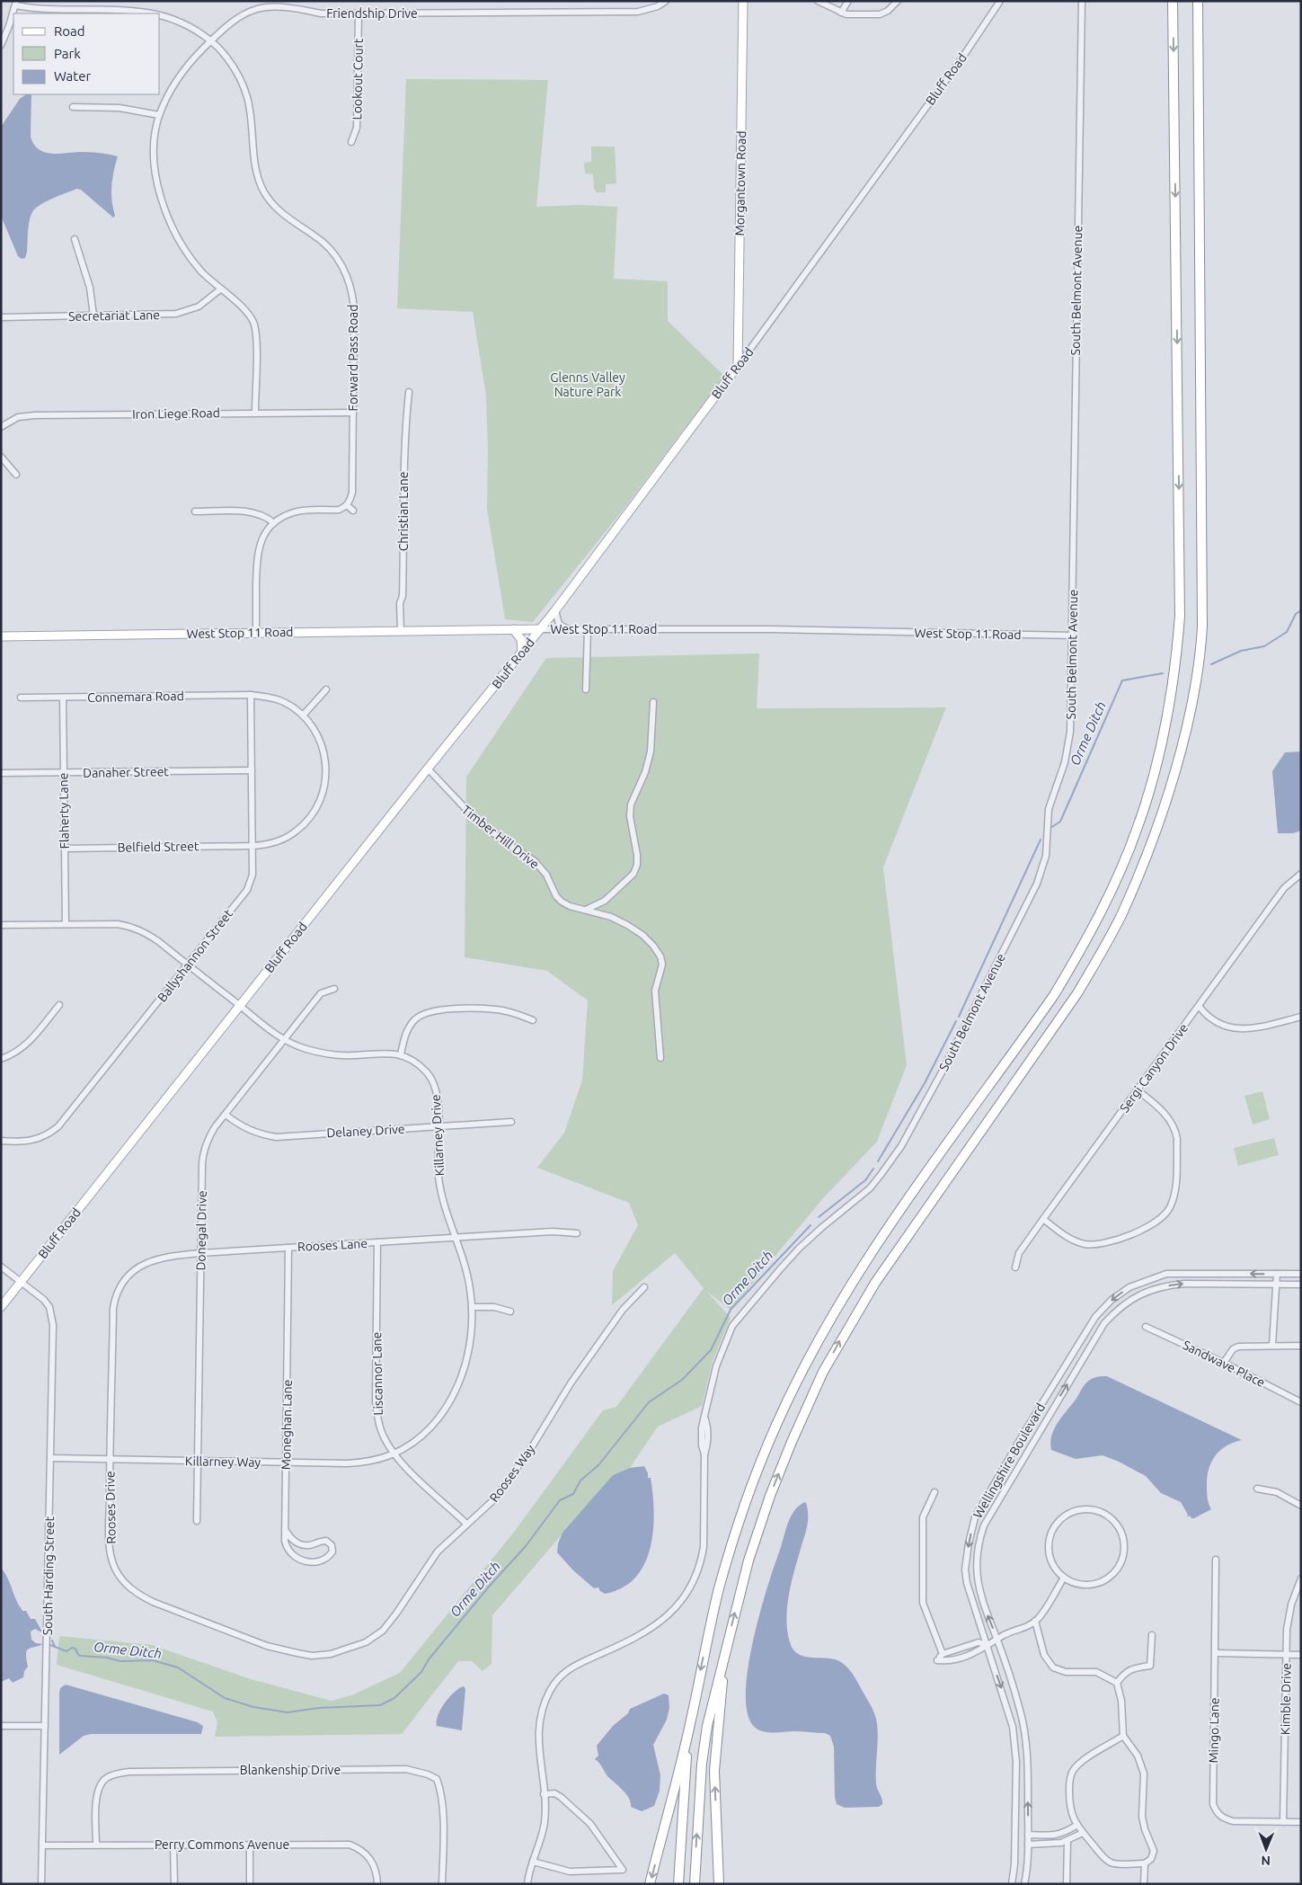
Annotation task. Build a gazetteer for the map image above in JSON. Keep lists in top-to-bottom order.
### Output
{
  "streets": {
    "main road": ["Bluff Road", "Morgantown Road", "West Stop 11 Road"],
    "street": [
      "Friendship Drive",
      "Lookout Court",
      "South Belmont Avenue",
      "Secretariat Lane",
      "Forward Pass Road",
      "Iron Liege Road",
      "Christian Lane",
      "Connemara Road",
      "Danaher Street",
      "Flaherty Lane",
      "Timber Hill Drive",
      "Belfield Street",
      "Ballyshannon Street",
      "Sergi Canyon Drive",
      "Delaney Drive",
      "Killarney Drive",
      "Donegal Drive",
      "Rooses Lane",
      "Sandwave Place",
      "Liscannor Lane",
      "Moneghan Lane",
      "Wellingshire Boulevard",
      "Killarney Way",
      "Rooses Way",
      "Rooses Drive",
      "South Harding Street",
      "Kimble Drive",
      "Mingo Lane",
      "Blankenship Drive",
      "Perry Commons Avenue"
    ]
  },
  "crossings": [
    ["Friendship Drive", "Lookout Court"],
    ["Friendship Drive", "Secretariat Lane"],
    ["Friendship Drive", "Forward Pass Road"],
    ["Friendship Drive", "Iron Liege Road"],
    ["Bluff Road", "Morgantown Road"],
    ["Bluff Road", "West Stop 11 Road"],
    ["Bluff Road", "Timber Hill Drive"],
    ["Bluff Road", "Killarney Drive"],
    ["Bluff Road", "South Harding Street"],
    ["South Belmont Avenue", "West Stop 11 Road"],
    ["Forward Pass Road", "Iron Liege Road"],
    ["Christian Lane", "West Stop 11 Road"],
    ["Connemara Road", "Flaherty Lane"],
    ["Connemara Road", "Belfield Street"],
    ["Connemara Road", "Ballyshannon Street"],
    ["Danaher Street", "Flaherty Lane"],
    ["Danaher Street", "Ballyshannon Street"],
    ["Flaherty Lane", "Belfield Street"],
    ["Flaherty Lane", "Killarney Drive"],
    ["Belfield Street", "Ballyshannon Street"],
    ["Ballyshannon Street", "Killarney Drive"],
    ["Delaney Drive", "Killarney Drive"],
    ["Delaney Drive", "Donegal Drive"],
    ["Killarney Drive", "Donegal Drive"],
    ["Killarney Drive", "Rooses Lane"],
    ["Killarney Drive", "Liscannor Lane"],
    ["Killarney Drive", "Killarney Way"],
    ["Donegal Drive", "Rooses Lane"],
    ["Donegal Drive", "Killarney Way"],
    ["Rooses Lane", "Liscannor Lane"],
    ["Rooses Lane", "Moneghan Lane"],
    ["Rooses Lane", "Rooses Drive"],
    ["Liscannor Lane", "Killarney Way"],
    ["Liscannor Lane", "Rooses Way"],
    ["Moneghan Lane", "Killarney Way"],
    ["Killarney Way", "Rooses Drive"],
    ["Killarney Way", "South Harding Street"],
    ["Rooses Way", "Rooses Drive"],
    ["South Harding Street", "Perry Commons Avenue"],
    ["Kimble Drive", "Mingo Lane"],
    ["Blankenship Drive", "Perry Commons Avenue"]
  ],
  "water": ["Orme Ditch"],
  "parks": ["Glenns Valley Nature Park"],
  "legend": ["Road", "Park", "Water"],
  "north": "bottom"
}
